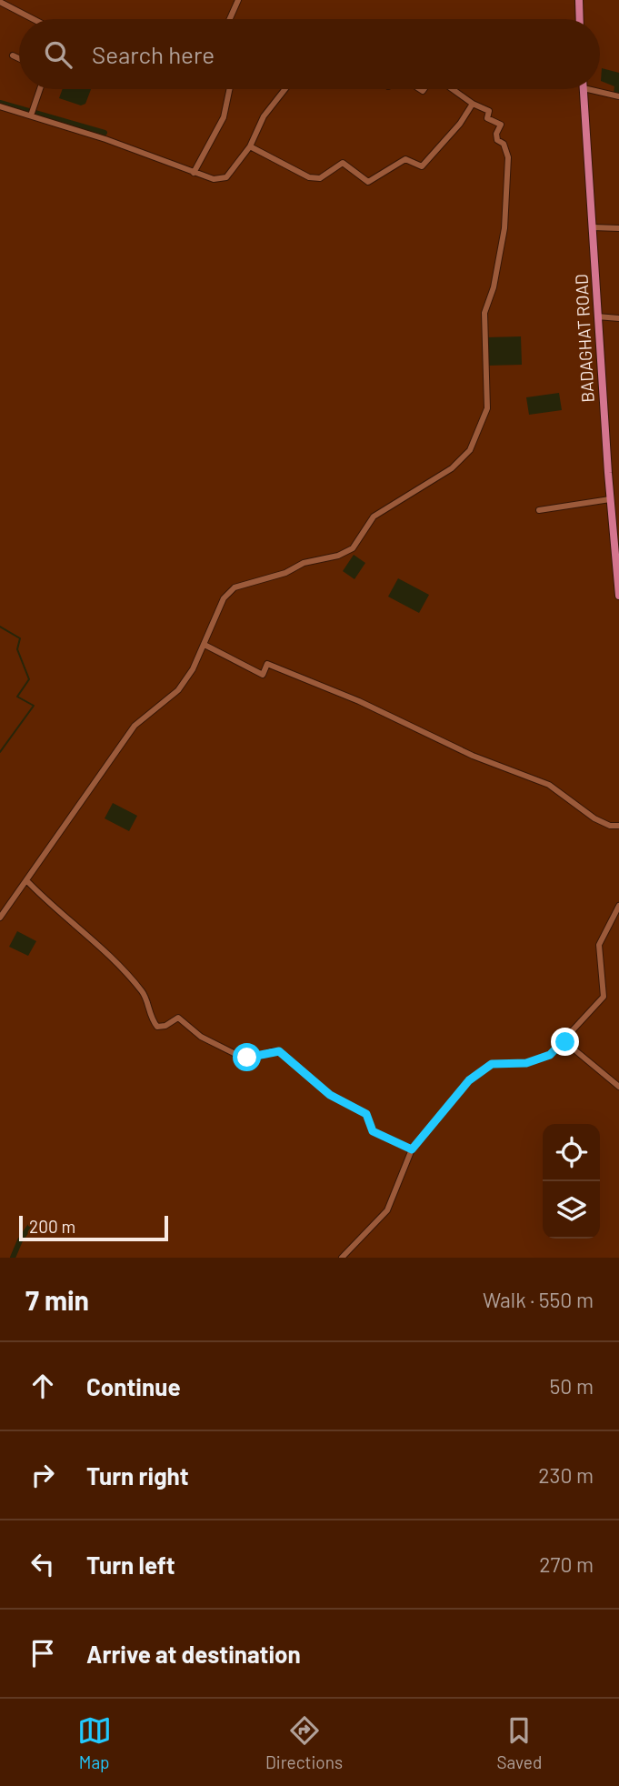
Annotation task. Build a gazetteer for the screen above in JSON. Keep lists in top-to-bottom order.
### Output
{
  "streets": {
    "main road": ["BADAGHAT ROAD"]
  },
  "scale_bar": "200 m",
  "page": {
    "search": "Search here",
    "scale": "200 m",
    "heading": ["7 min", "Walk · 550 m"],
    "list": [
      ["Continue", "50 m"],
      ["Turn right", "230 m"],
      ["Turn left", "270 m"],
      "Arrive at destination"
    ],
    "nav": ["Map", "Directions", "Saved"]
  }
}
